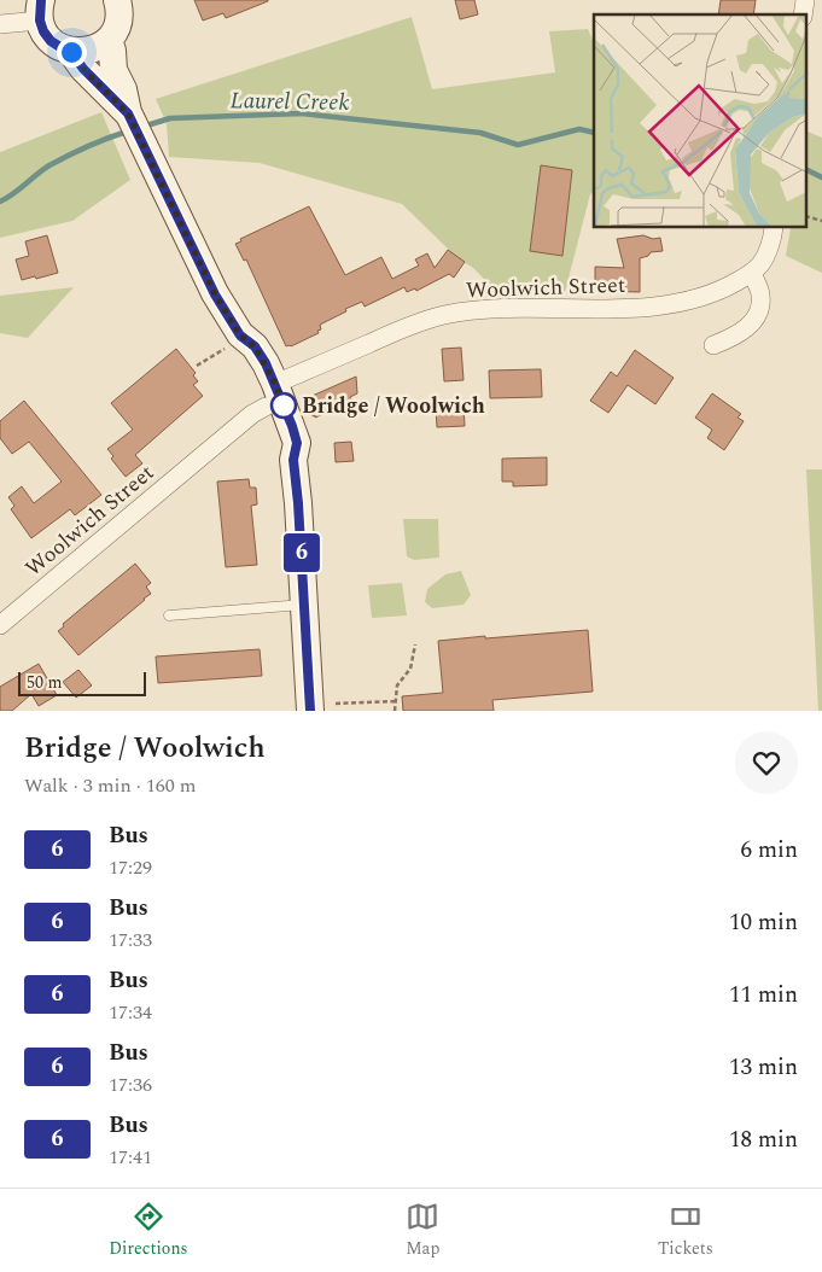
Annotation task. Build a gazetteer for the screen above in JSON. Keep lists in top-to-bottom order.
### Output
{
  "streets": {
    "street": ["Woolwich Street"]
  },
  "water": ["Laurel Creek"],
  "places": ["Bridge / Woolwich"],
  "lines": ["bus line 6"],
  "scale_bar": "50 m",
  "page": {
    "on_map": "6",
    "scale": "50 m",
    "heading": ["Bridge / Woolwich", "Walk · 3 min · 160 m"],
    "list": [
      {
        "mark": "6",
        "name": "Bus",
        "note": "17:29",
        "value": "6 min"
      },
      {
        "mark": "6",
        "name": "Bus",
        "note": "17:33",
        "value": "10 min"
      },
      {
        "mark": "6",
        "name": "Bus",
        "note": "17:34",
        "value": "11 min"
      },
      {
        "mark": "6",
        "name": "Bus",
        "note": "17:36",
        "value": "13 min"
      },
      {
        "mark": "6",
        "name": "Bus",
        "note": "17:41",
        "value": "18 min"
      }
    ],
    "tabs": ["Directions", "Map", "Tickets"]
  }
}
